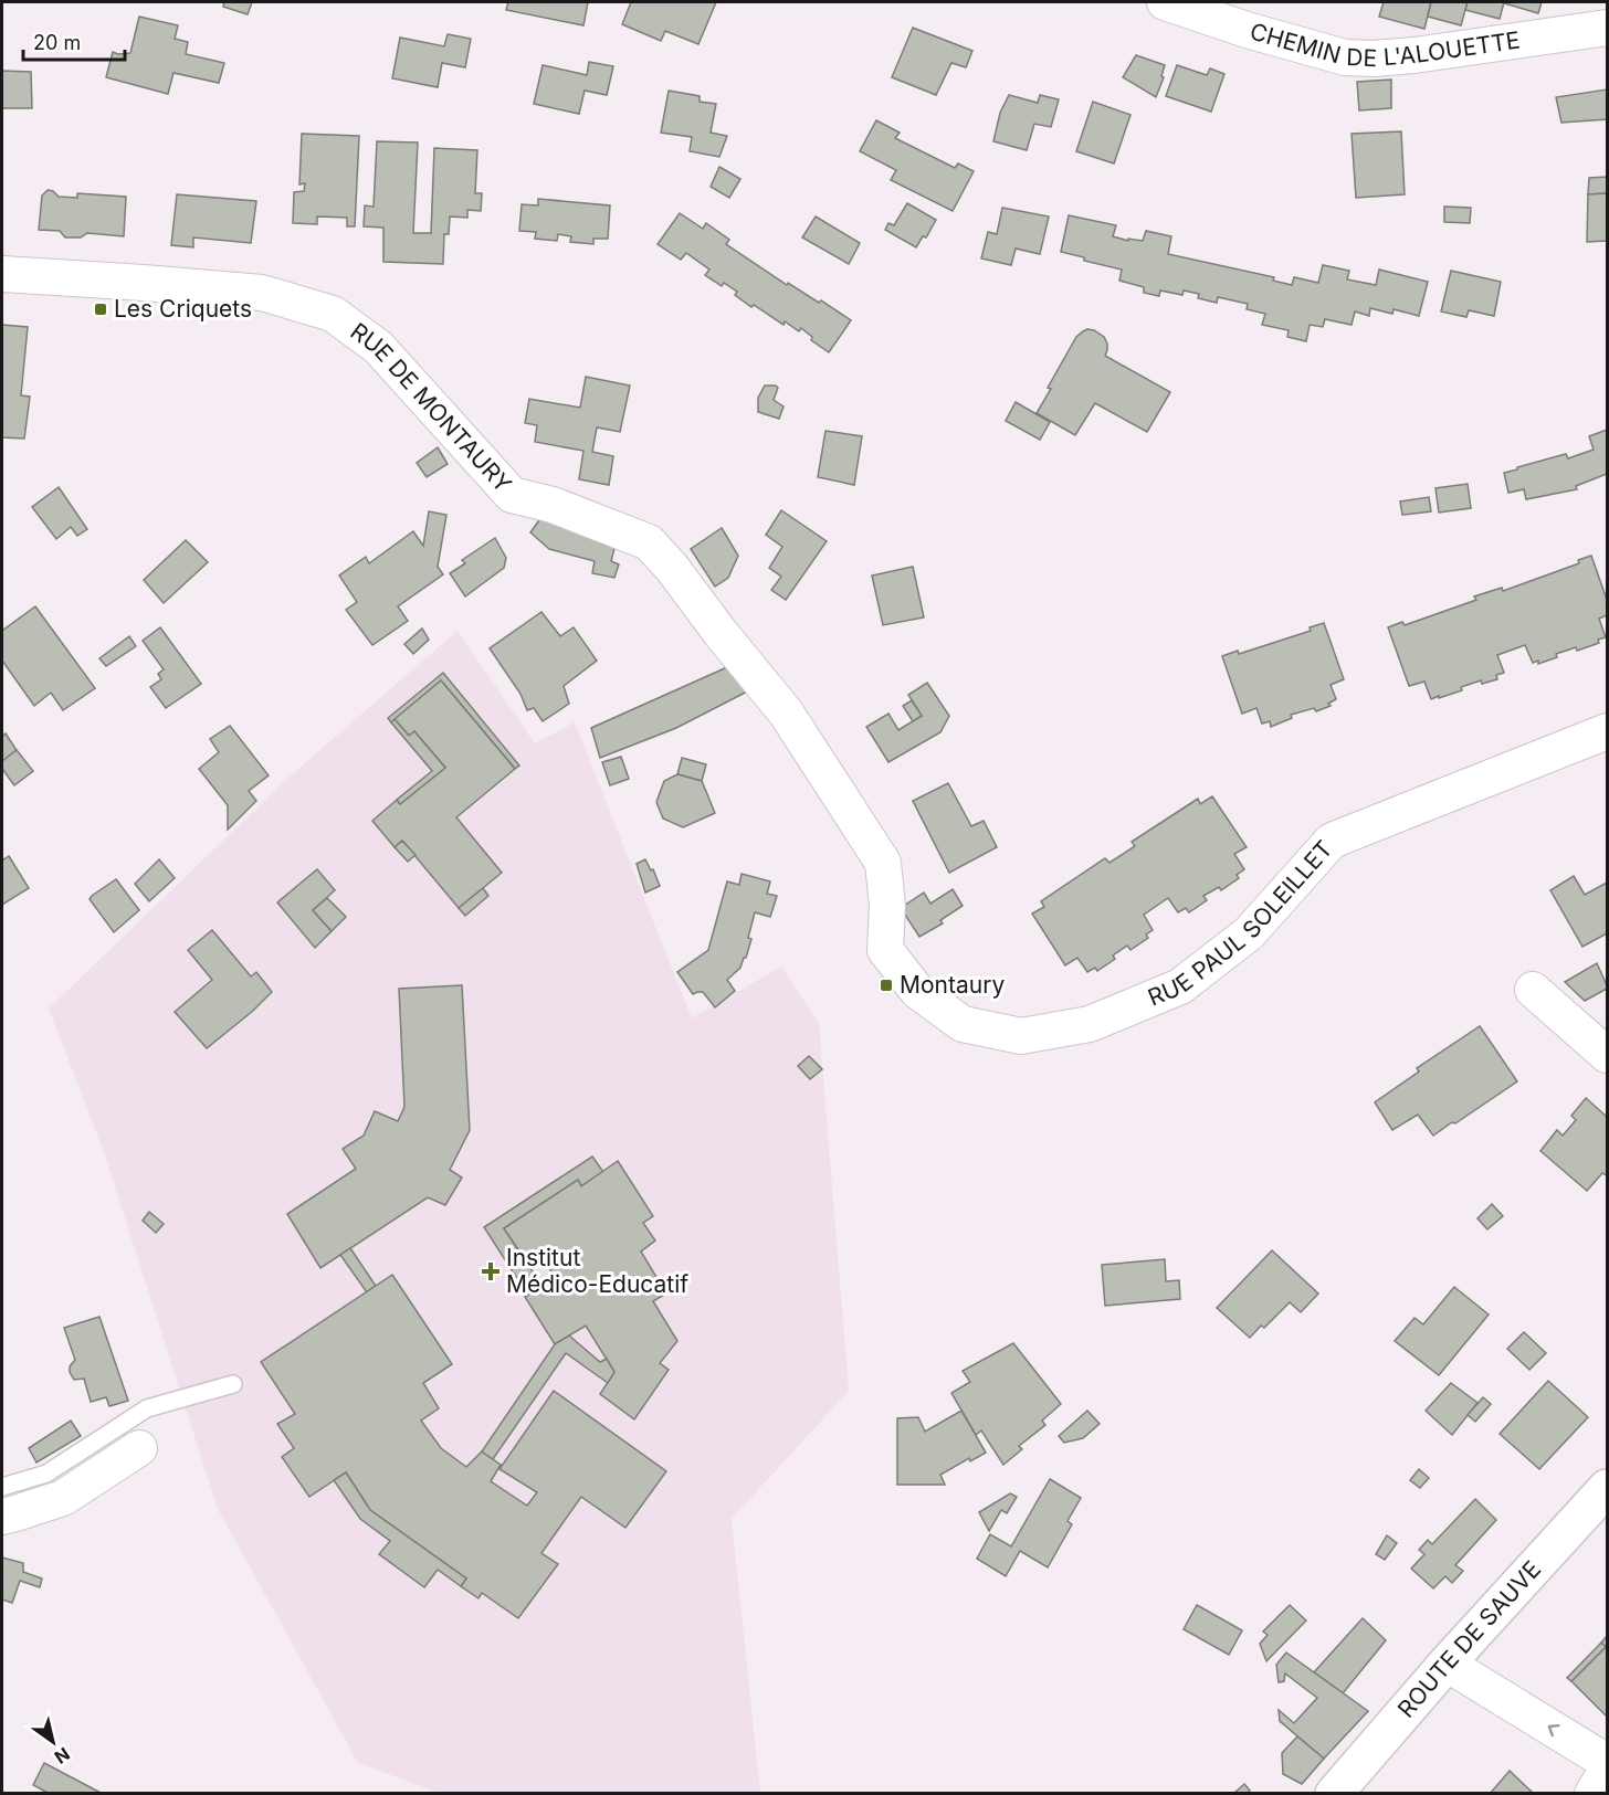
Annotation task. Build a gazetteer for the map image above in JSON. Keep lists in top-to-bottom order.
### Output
{
  "streets": {
    "main road": ["ROUTE DE SAUVE"],
    "street": ["CHEMIN DE L'ALOUETTE", "RUE DE MONTAURY", "RUE PAUL SOLEILLET"]
  },
  "crossings": [
    ["RUE DE MONTAURY", "RUE PAUL SOLEILLET"]
  ],
  "places": {
    "transit": ["Les Criquets", "Montaury"],
    "health": ["Institut Médico-Educatif"]
  },
  "scale_bar": "20 m",
  "north": "bottom right"
}
